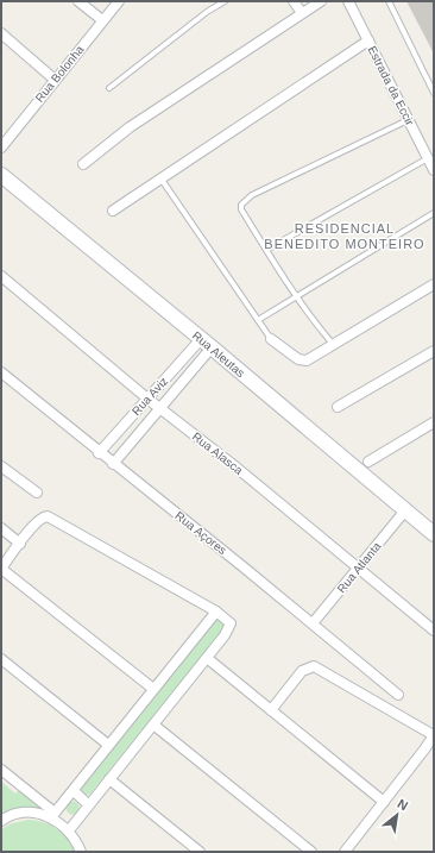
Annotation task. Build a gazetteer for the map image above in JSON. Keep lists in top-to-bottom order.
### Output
{
  "streets": {
    "street": [
      "Rua Bolonha",
      "Estrada da Eccir",
      "Rua Aleutas",
      "Rua Aviz",
      "Rua Alasca",
      "Rua Açores",
      "Rua Atlanta"
    ]
  },
  "crossings": [
    ["Rua Aleutas", "Rua Aviz"],
    ["Rua Aleutas", "Rua Atlanta"],
    ["Rua Aviz", "Rua Alasca"],
    ["Rua Aviz", "Rua Açores"],
    ["Rua Alasca", "Rua Atlanta"],
    ["Rua Açores", "Rua Atlanta"]
  ],
  "districts": ["RESIDENCIAL BENEDITO MONTEIRO"],
  "north": "top right"
}
